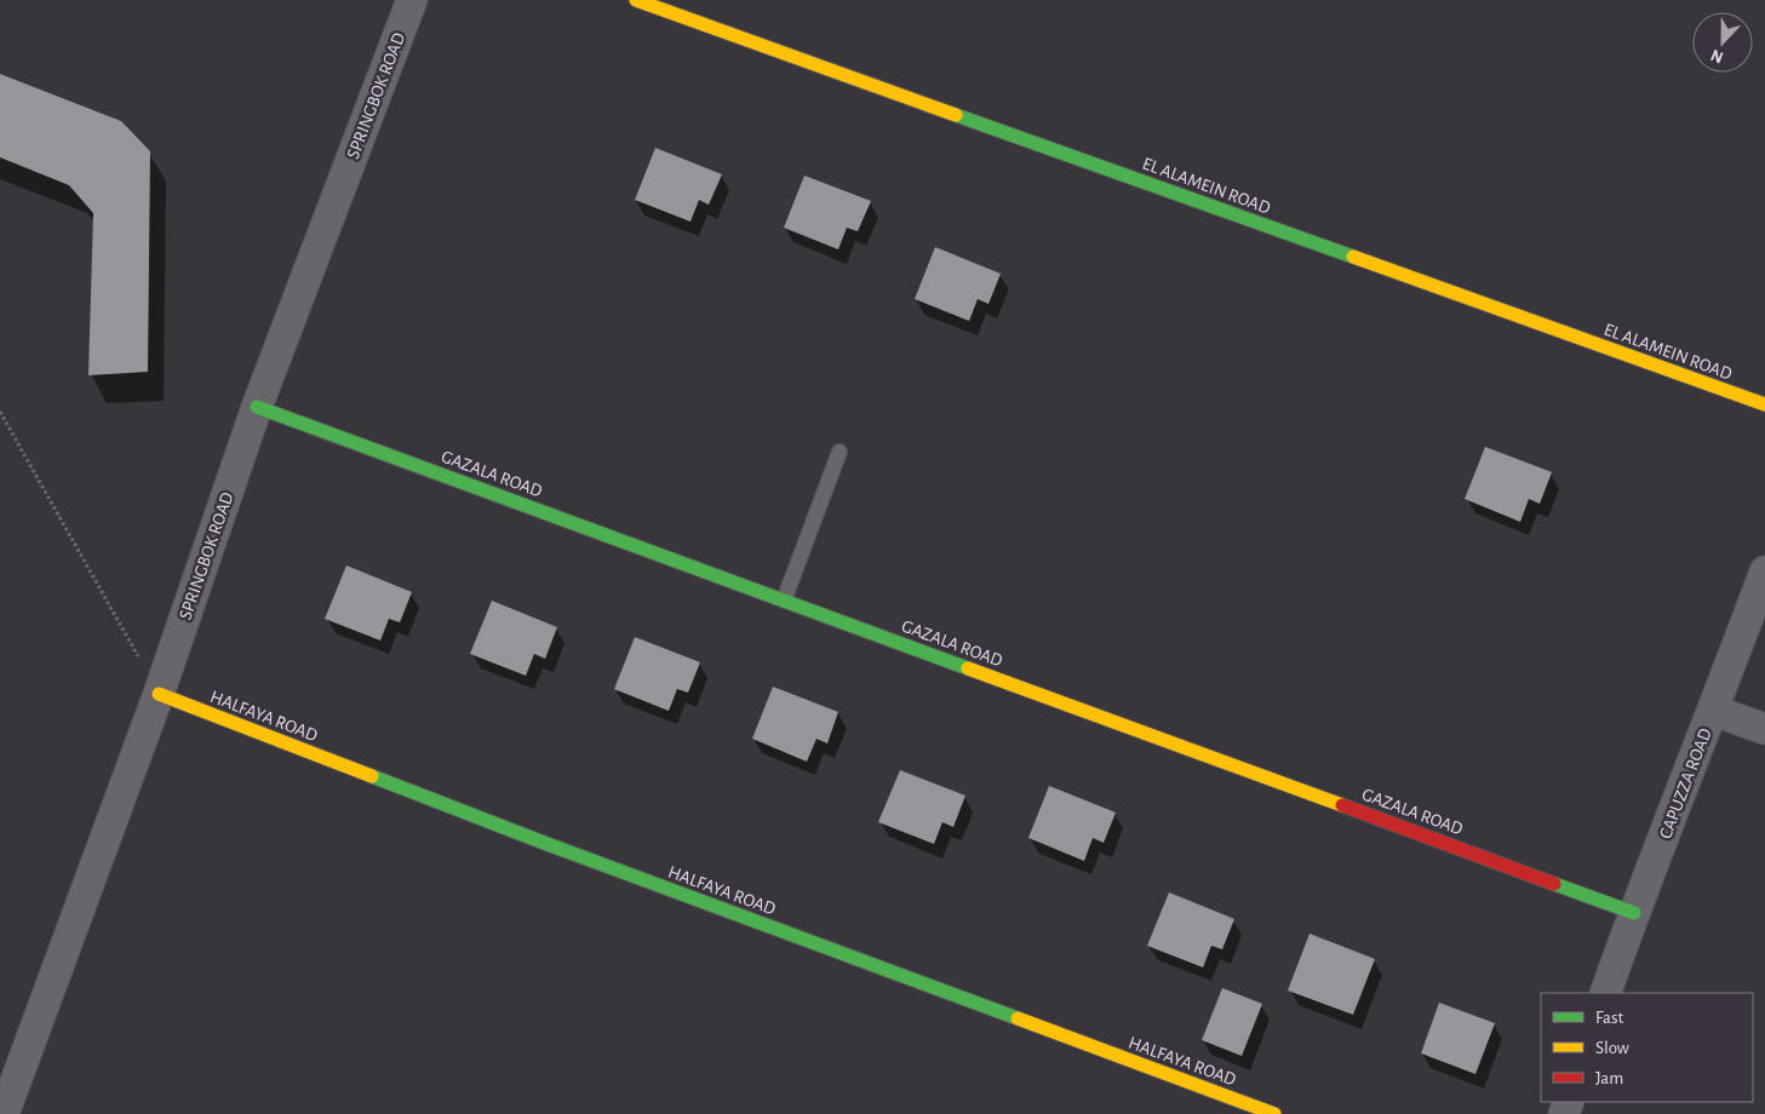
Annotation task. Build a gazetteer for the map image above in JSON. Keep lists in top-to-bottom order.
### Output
{
  "streets": {
    "street": [
      "SPRINGBOK ROAD",
      "EL ALAMEIN ROAD",
      "GAZALA ROAD",
      "HALFAYA ROAD",
      "CAPUZZA ROAD"
    ]
  },
  "crossings": [
    ["SPRINGBOK ROAD", "GAZALA ROAD"],
    ["SPRINGBOK ROAD", "HALFAYA ROAD"],
    ["GAZALA ROAD", "CAPUZZA ROAD"]
  ],
  "legend": ["Fast", "Slow", "Jam"],
  "north": "bottom"
}
